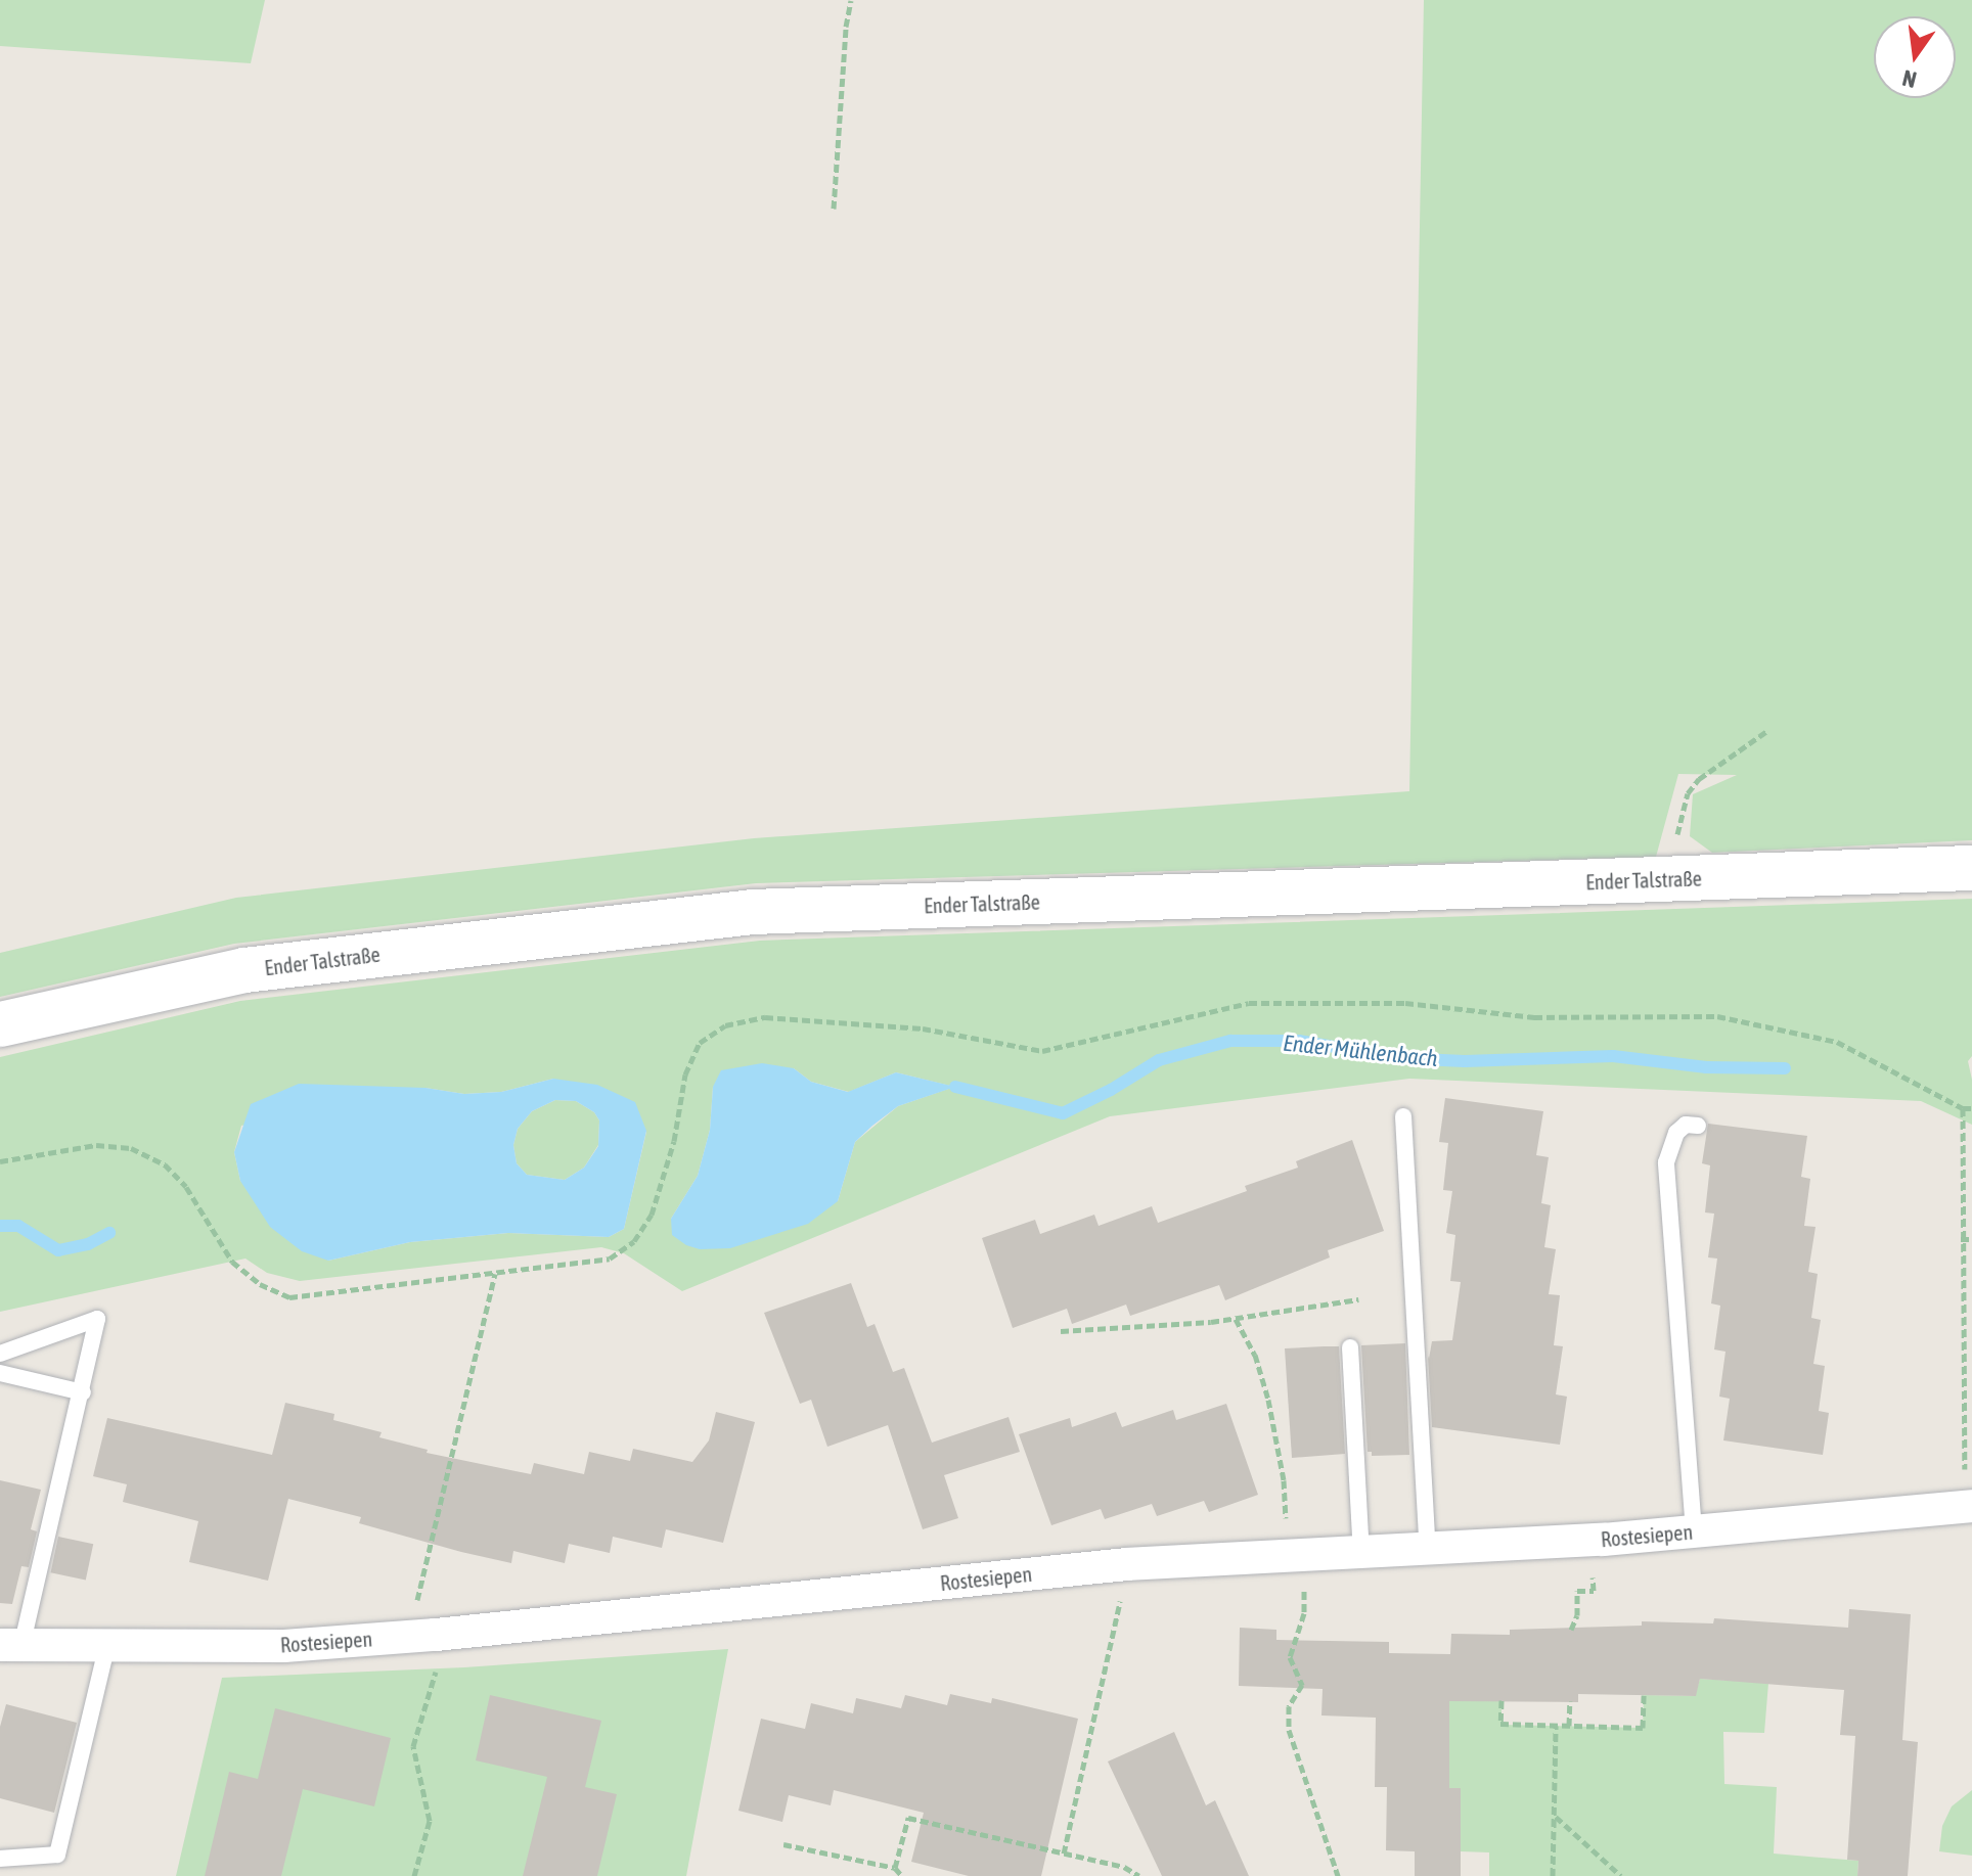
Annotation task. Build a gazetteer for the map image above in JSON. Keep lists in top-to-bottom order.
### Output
{
  "streets": {
    "main road": ["Ender Talstraße"],
    "street": ["Rostesiepen"]
  },
  "water": ["Ender Mühlenbach"],
  "north": "bottom"
}
